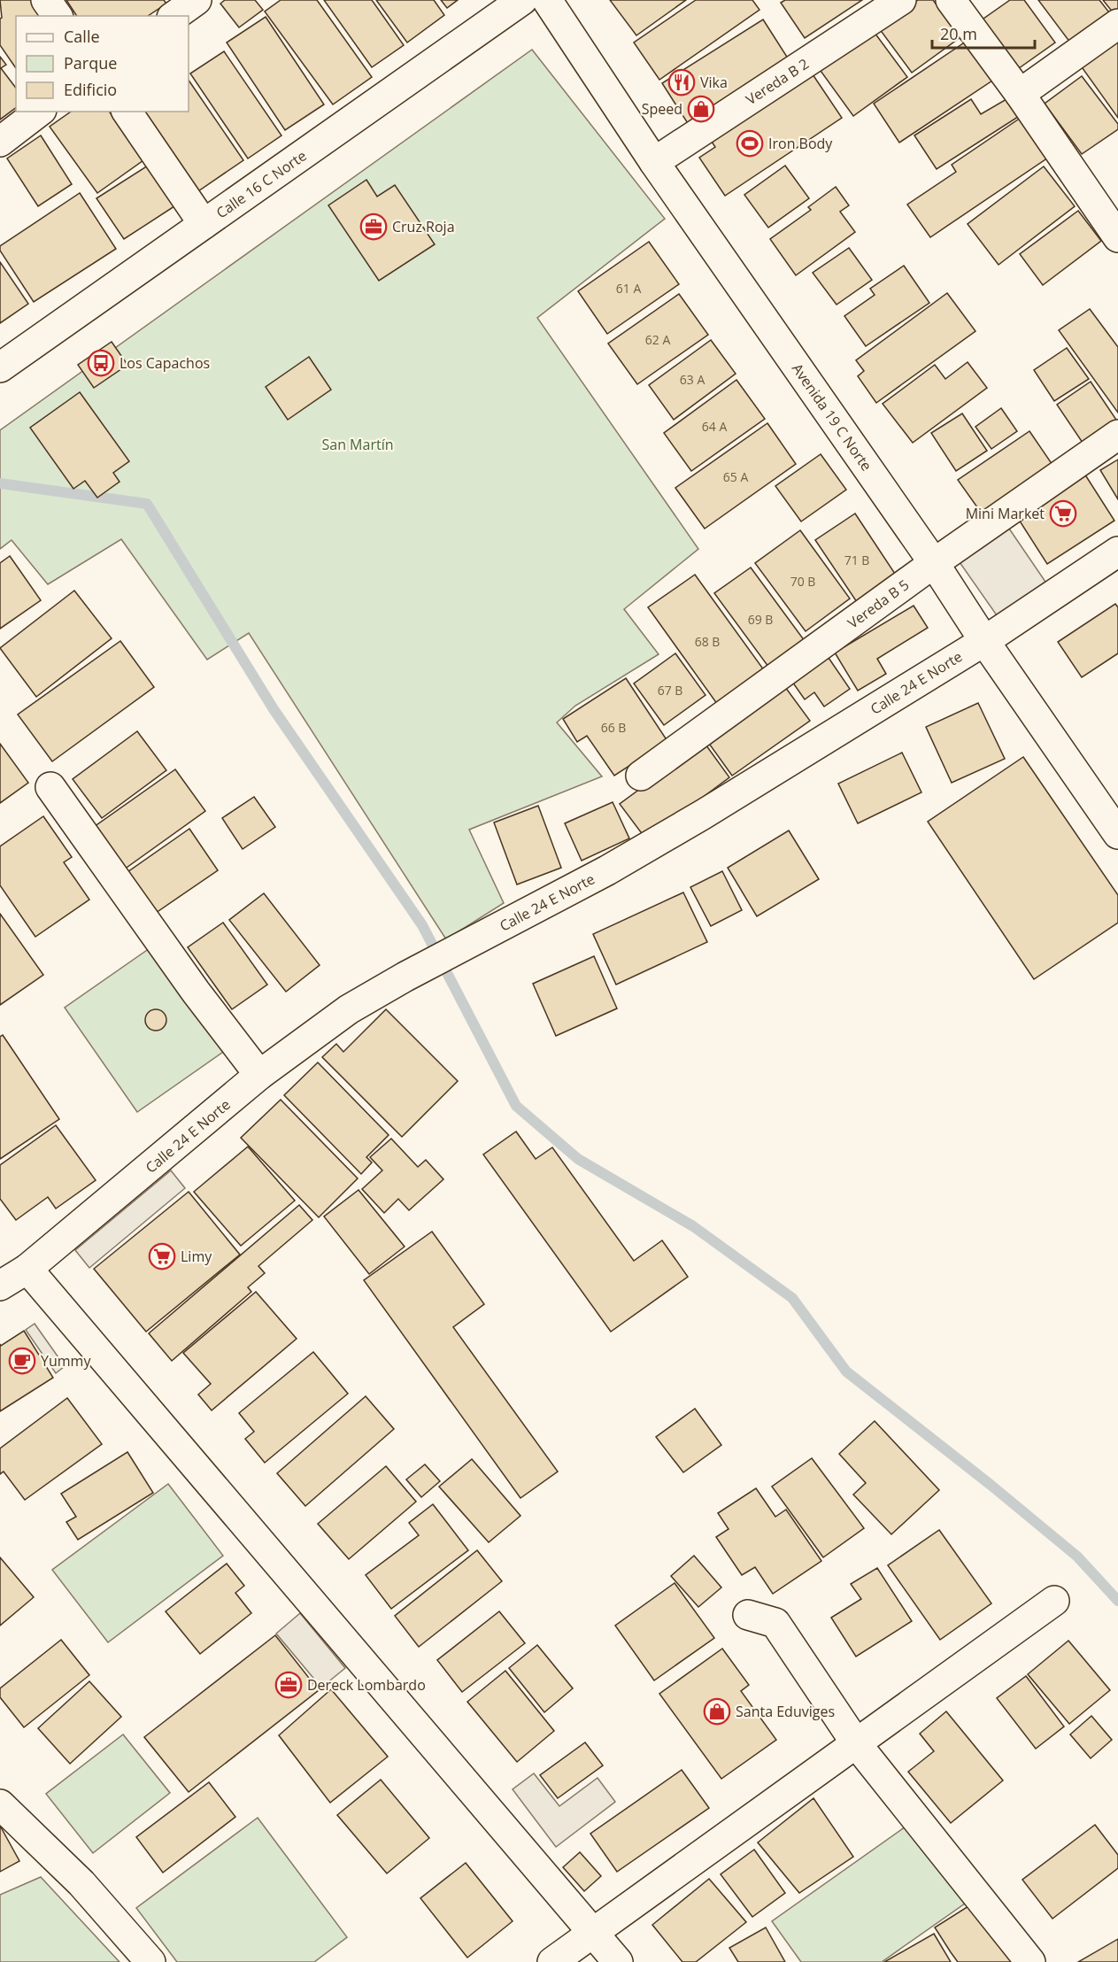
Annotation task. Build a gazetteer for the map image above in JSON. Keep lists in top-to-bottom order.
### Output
{
  "streets": {
    "street": [
      "Vereda B 2",
      "Calle 16 C Norte",
      "Avenida 19 C Norte",
      "Vereda B 5",
      "Calle 24 E Norte"
    ]
  },
  "crossings": [
    ["Vereda B 2", "Avenida 19 C Norte"],
    ["Avenida 19 C Norte", "Vereda B 5"],
    ["Avenida 19 C Norte", "Calle 24 E Norte"]
  ],
  "parks": ["San Martín"],
  "places": {
    "restaurant": ["Vika"],
    "shop": ["Speed", "Santa Eduviges"],
    "sports": ["Iron Body"],
    "office": ["Cruz Roja", "Dereck Lombardo"],
    "bus stop": ["Los Capachos"],
    "supermarket": ["Mini Market", "Limy"],
    "cafe": ["Yummy"]
  },
  "house_numbers": [
    "61 A",
    "62 A",
    "63 A",
    "64 A",
    "65 A",
    "71 B",
    "70 B",
    "69 B",
    "68 B",
    "67 B",
    "66 B"
  ],
  "legend": ["Calle", "Parque", "Edificio"],
  "scale_bar": "20 m"
}
